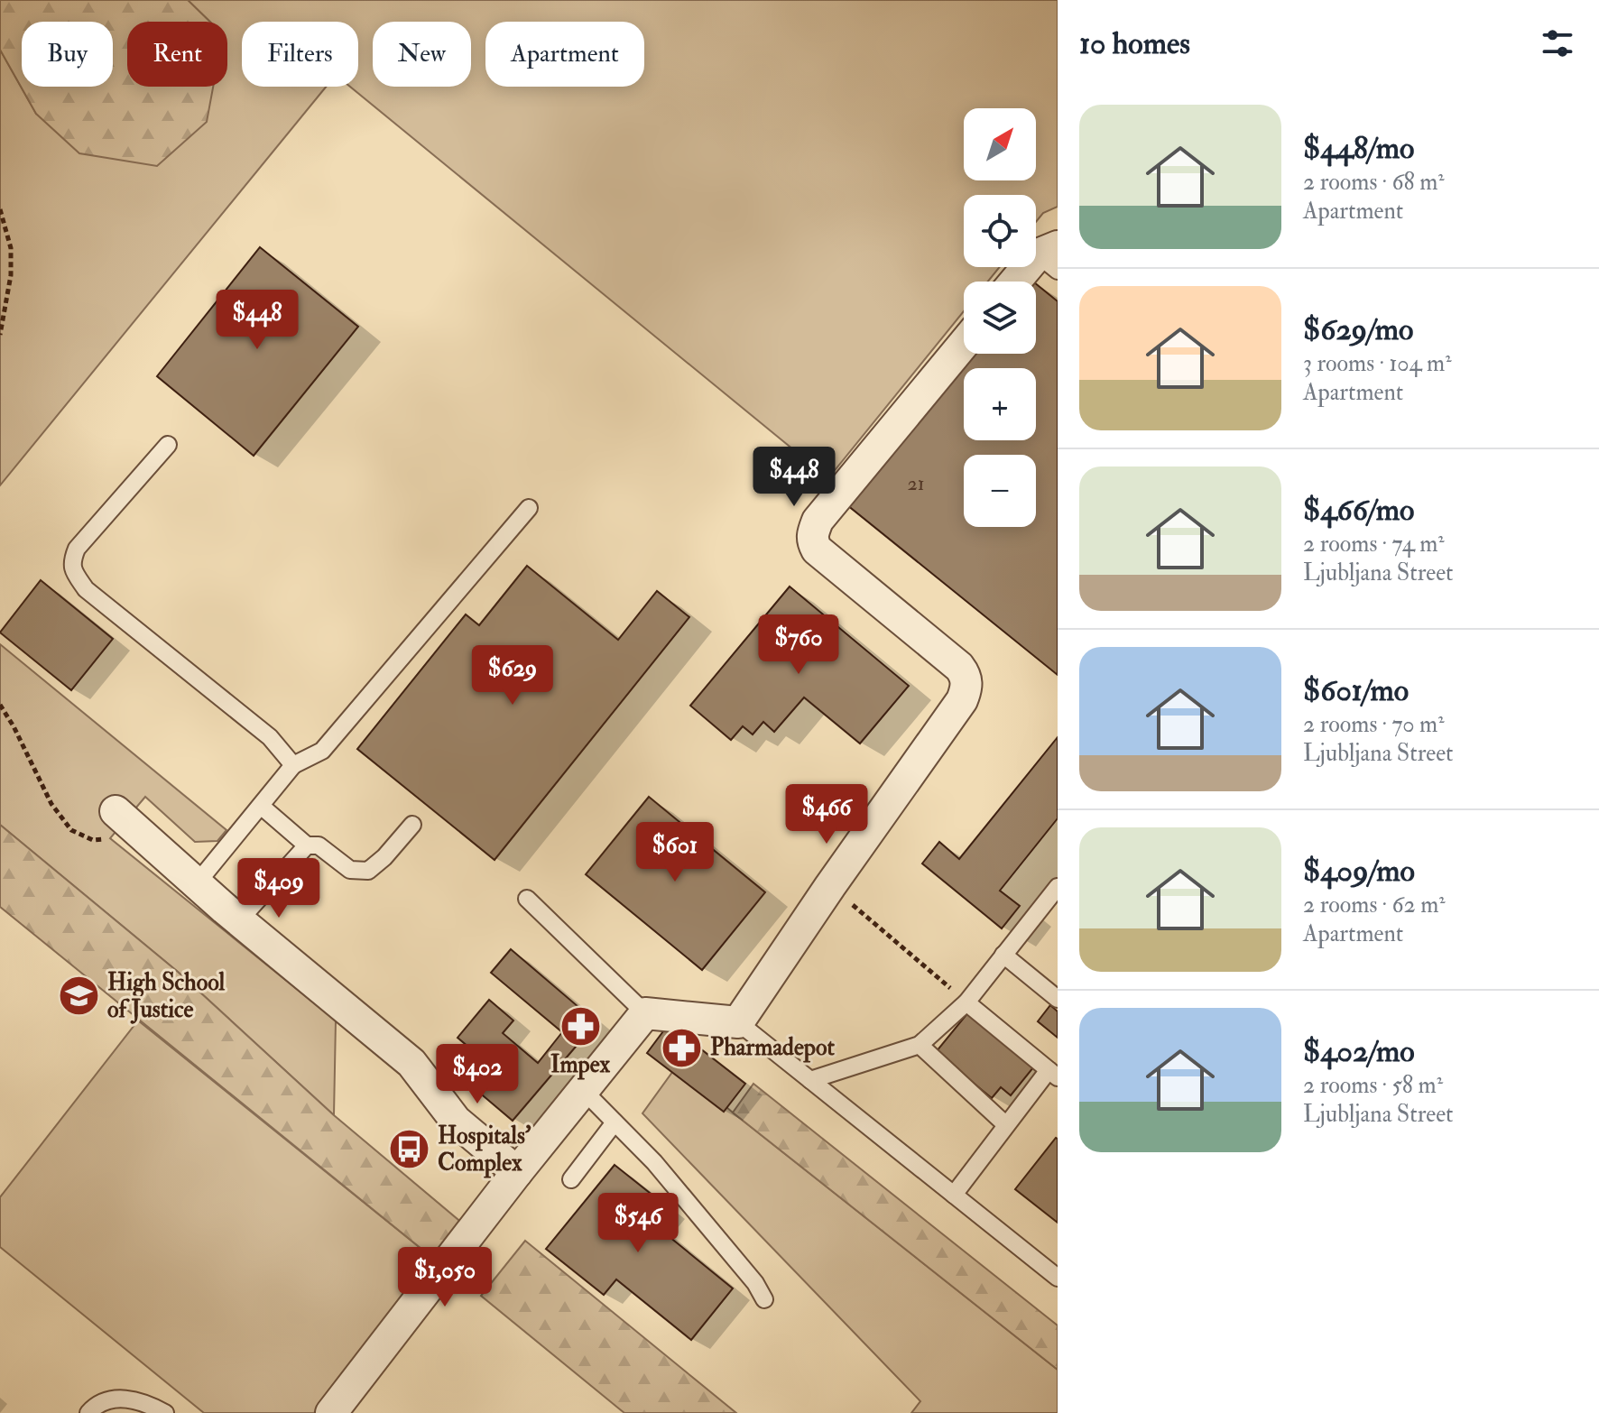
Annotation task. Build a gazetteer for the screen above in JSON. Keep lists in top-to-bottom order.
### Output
{
  "places": {
    "school or university": ["High School of Justice"],
    "pharmacy": ["Impex", "Pharmadepot"],
    "bus stop": ["Hospitals' Complex"]
  },
  "house_numbers": ["21"],
  "north": "top right",
  "page": {
    "heading": "10 homes",
    "chip": [
      "Buy",
      "Rent",
      "Filters",
      "New",
      "Apartment"
    ],
    "list": [
      {
        "name": "$448/mo",
        "note": "2 rooms · 68 m² · Apartment"
      },
      {
        "name": "$629/mo",
        "note": "3 rooms · 104 m² · Apartment"
      },
      {
        "name": "$466/mo",
        "note": "2 rooms · 74 m² · Ljubljana Street"
      },
      {
        "name": "$601/mo",
        "note": "2 rooms · 70 m² · Ljubljana Street"
      },
      {
        "name": "$409/mo",
        "note": "2 rooms · 62 m² · Apartment"
      },
      {
        "name": "$402/mo",
        "note": "2 rooms · 58 m² · Ljubljana Street"
      }
    ],
    "map_buttons": ["+", "−"],
    "price": [
      "$448",
      "$448",
      "$760",
      "$629",
      "$466",
      "$601",
      "$409",
      "$402",
      "$546",
      "$1,050"
    ]
  }
}
